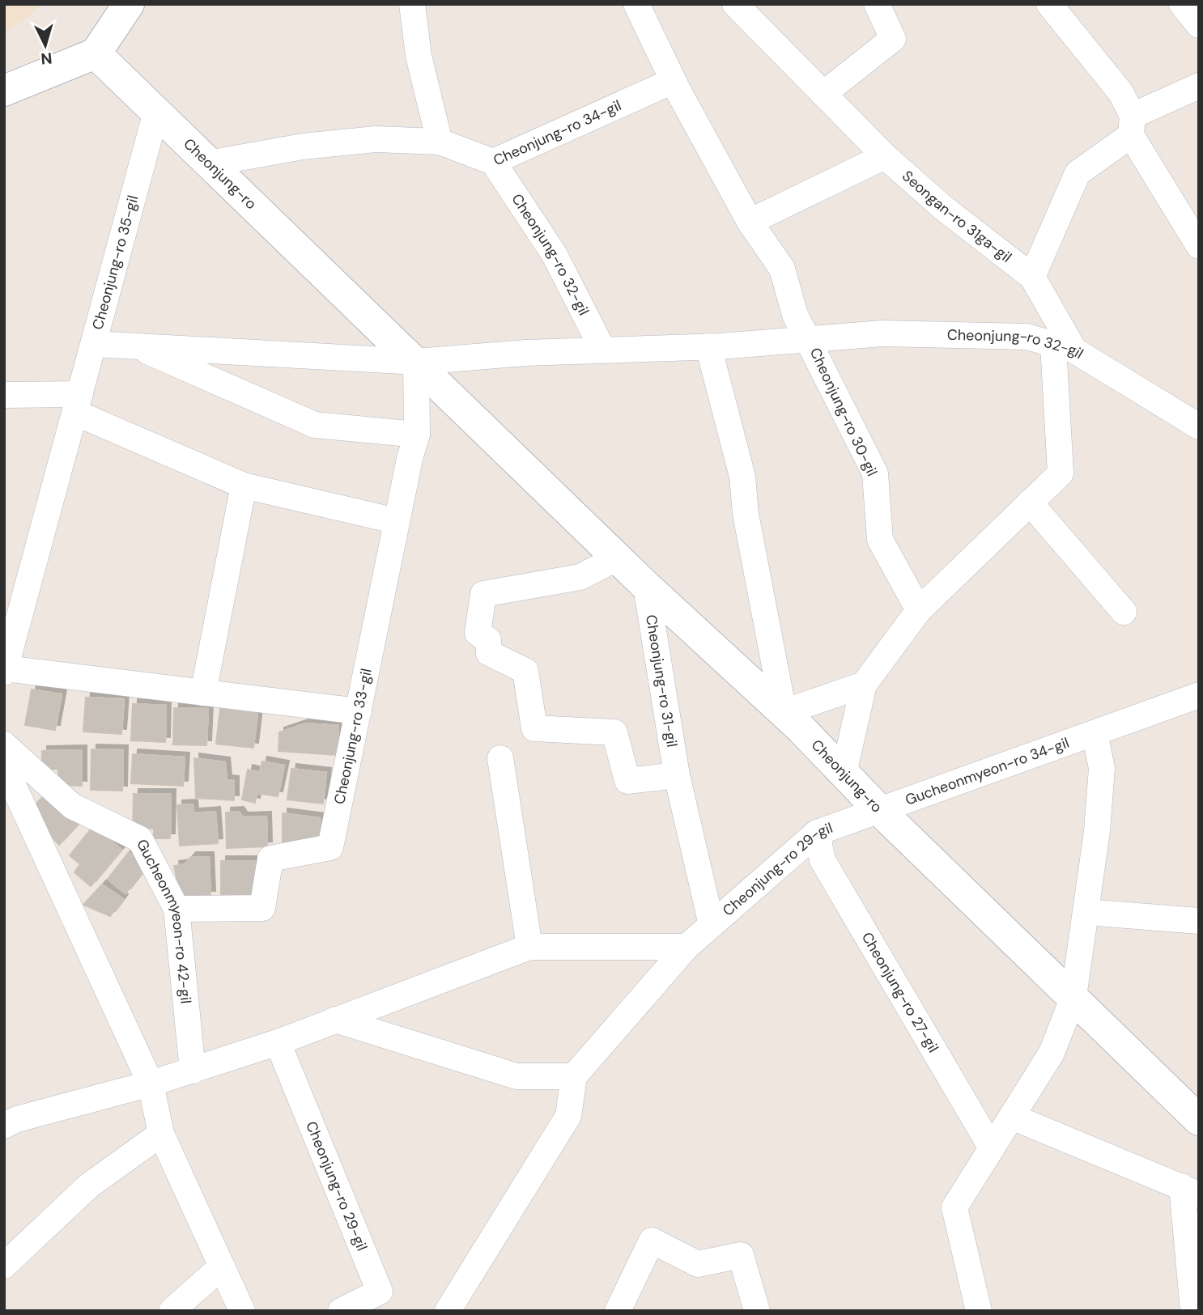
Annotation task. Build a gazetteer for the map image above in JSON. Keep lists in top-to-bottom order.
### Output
{
  "streets": {
    "street": [
      "Cheonjung-ro 34-gil",
      "Cheonjung-ro",
      "Seongan-ro 31ga-gil",
      "Cheonjung-ro 32-gil",
      "Cheonjung-ro 35-gil",
      "Cheonjung-ro 30-gil",
      "Cheonjung-ro 31-gil",
      "Cheonjung-ro 33-gil",
      "Gucheonmyeon-ro 34-gil",
      "Cheonjung-ro 29-gil",
      "Gucheonmyeon-ro 42-gil",
      "Cheonjung-ro 27-gil"
    ]
  },
  "crossings": [
    ["Cheonjung-ro 34-gil", "Cheonjung-ro"],
    ["Cheonjung-ro 34-gil", "Cheonjung-ro 32-gil"],
    ["Cheonjung-ro", "Cheonjung-ro 32-gil"],
    ["Cheonjung-ro", "Cheonjung-ro 35-gil"],
    ["Cheonjung-ro", "Cheonjung-ro 31-gil"],
    ["Cheonjung-ro", "Cheonjung-ro 33-gil"],
    ["Cheonjung-ro", "Gucheonmyeon-ro 34-gil"],
    ["Cheonjung-ro", "Cheonjung-ro 29-gil"],
    ["Seongan-ro 31ga-gil", "Cheonjung-ro 32-gil"],
    ["Cheonjung-ro 32-gil", "Cheonjung-ro 30-gil"],
    ["Cheonjung-ro 32-gil", "Cheonjung-ro 33-gil"],
    ["Cheonjung-ro 35-gil", "Cheonjung-ro 33-gil"],
    ["Cheonjung-ro 31-gil", "Cheonjung-ro 29-gil"],
    ["Cheonjung-ro 33-gil", "Gucheonmyeon-ro 42-gil"],
    ["Gucheonmyeon-ro 34-gil", "Cheonjung-ro 29-gil"],
    ["Cheonjung-ro 29-gil", "Cheonjung-ro 27-gil"]
  ],
  "north": "bottom"
}
